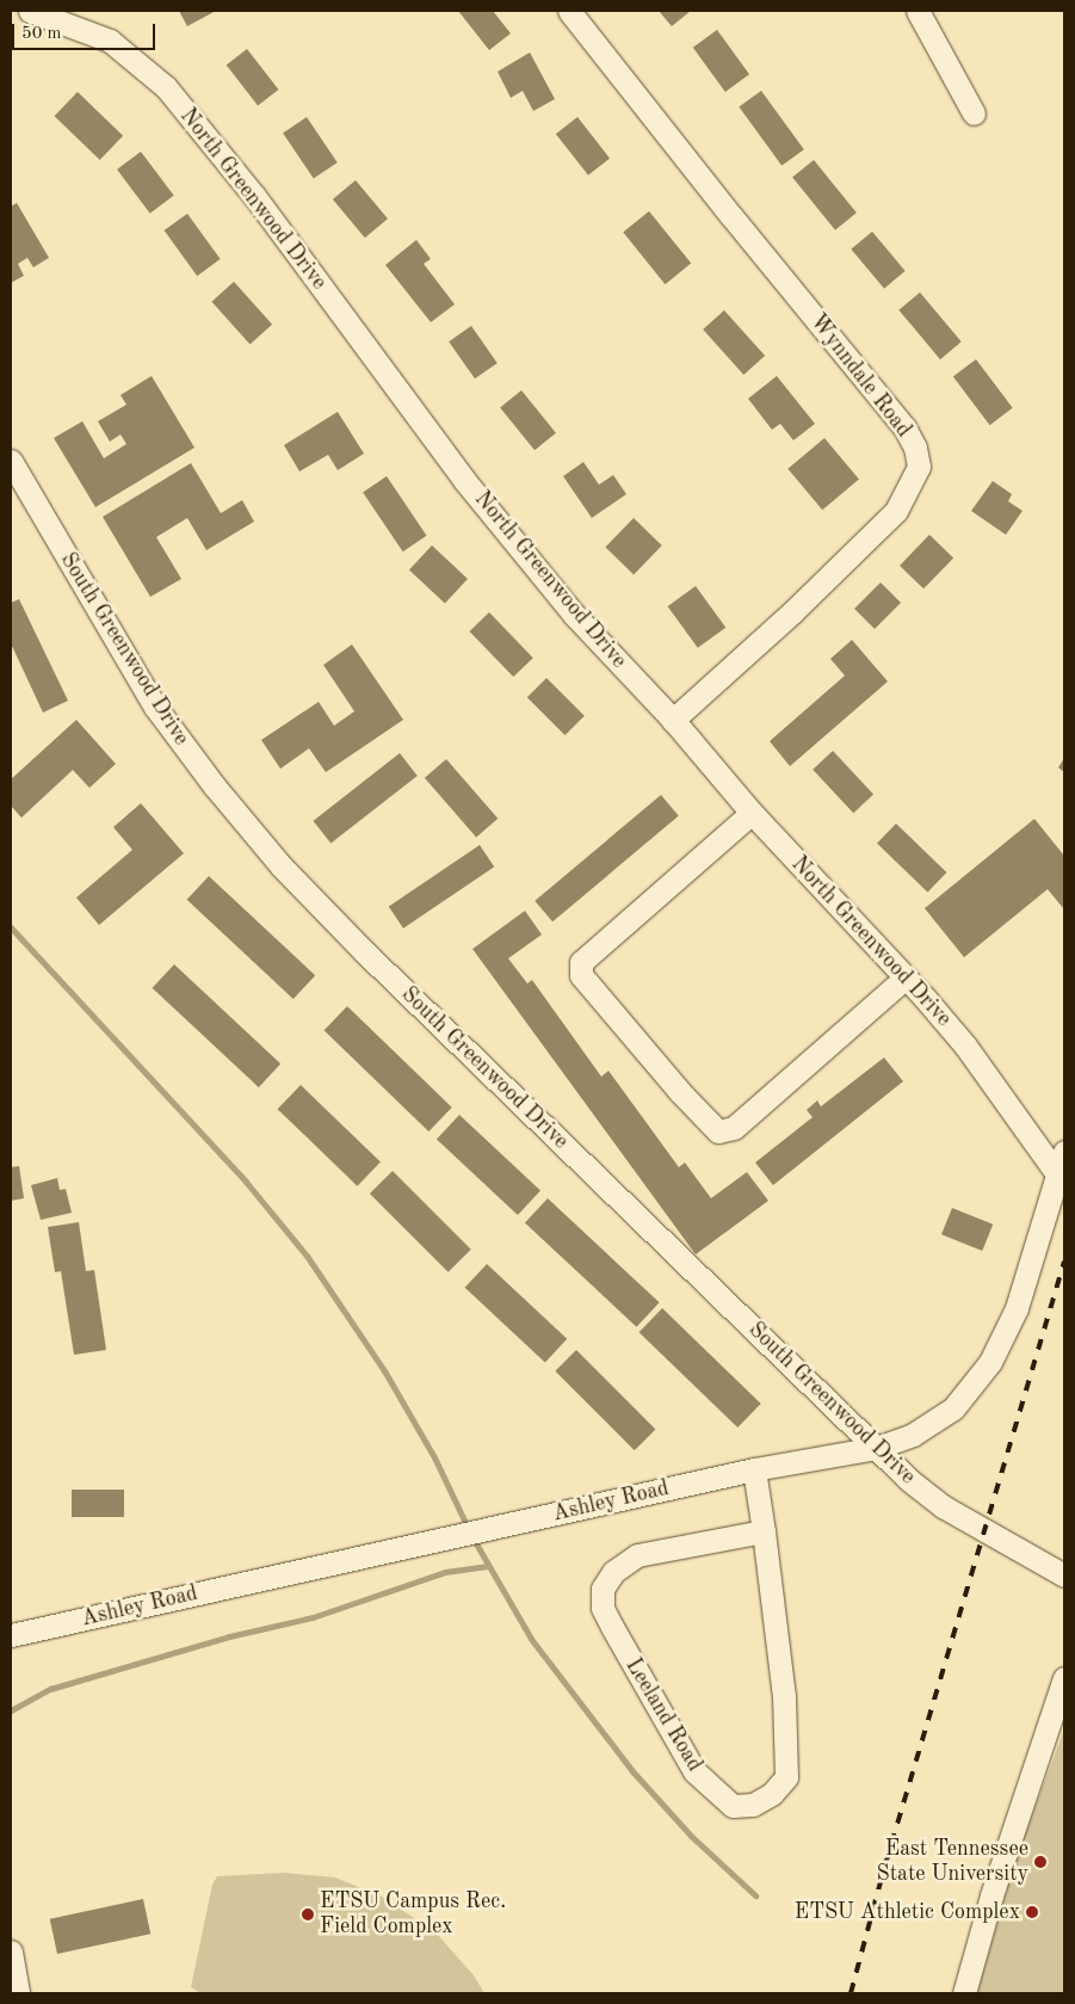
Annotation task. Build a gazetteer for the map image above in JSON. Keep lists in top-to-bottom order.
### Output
{
  "streets": {
    "street": [
      "North Greenwood Drive",
      "Wynndale Road",
      "South Greenwood Drive",
      "Ashley Road",
      "Leeland Road"
    ]
  },
  "crossings": [
    ["North Greenwood Drive", "Wynndale Road"],
    ["North Greenwood Drive", "Ashley Road"],
    ["South Greenwood Drive", "Ashley Road"],
    ["Ashley Road", "Leeland Road"]
  ],
  "places": ["East Tennessee State University", "ETSU Athletic Complex", "ETSU Campus Rec. Field Complex"],
  "scale_bar": "50 m"
}
